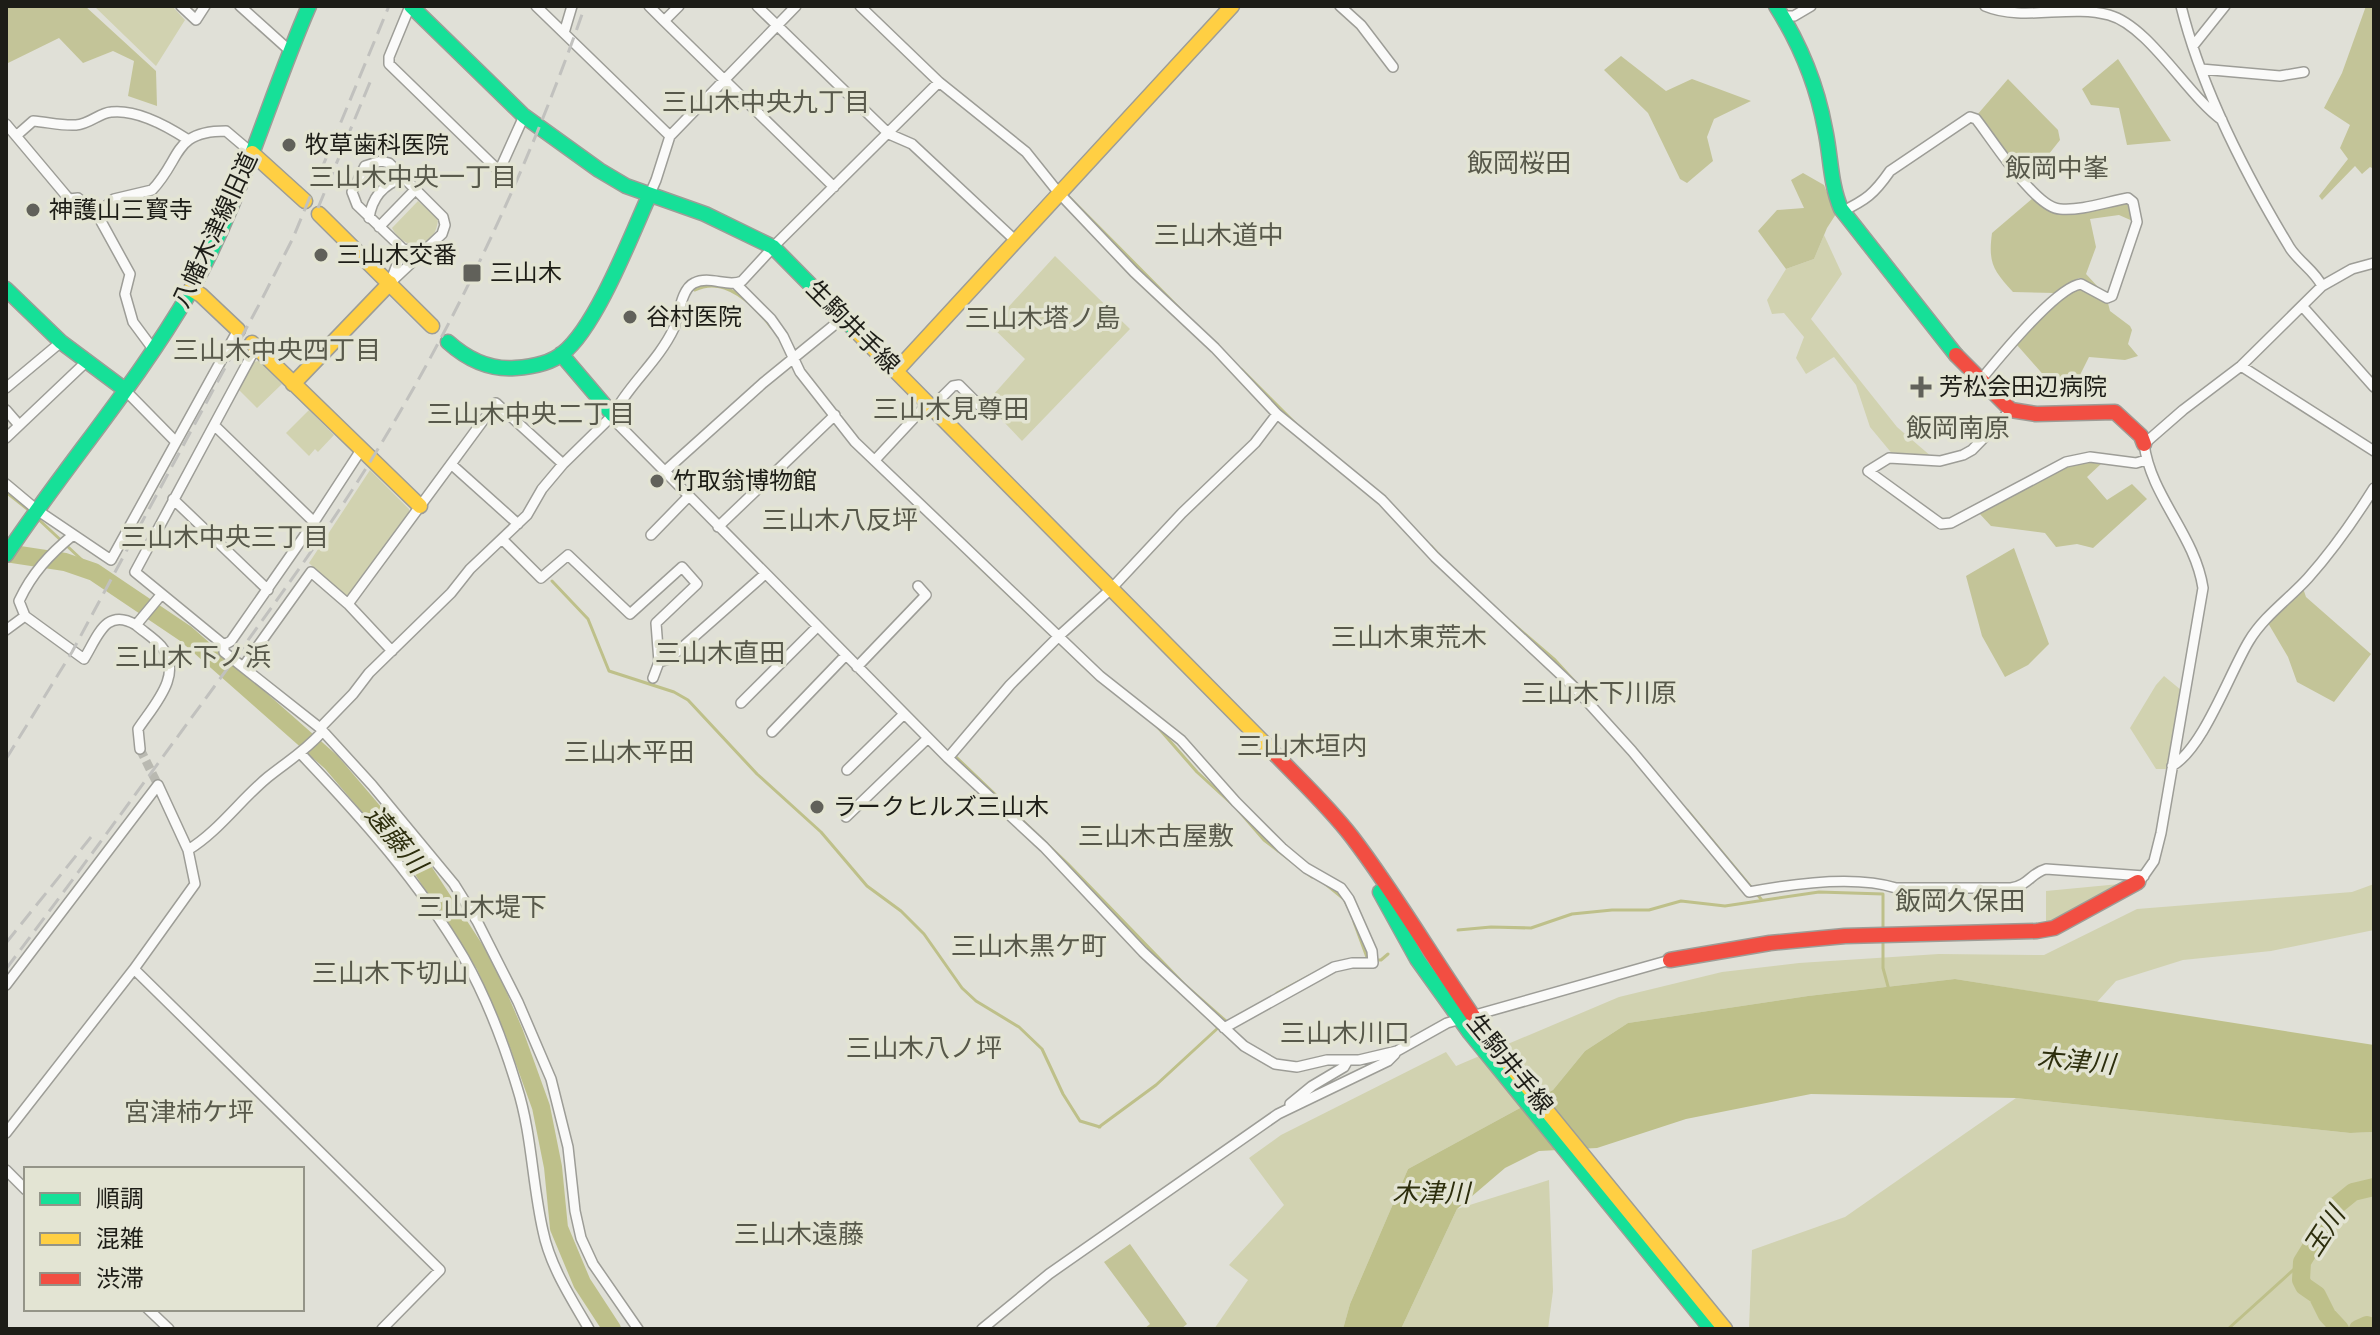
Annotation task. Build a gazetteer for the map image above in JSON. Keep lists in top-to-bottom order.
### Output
{
  "streets": {
    "street": ["八幡木津線旧道", "生駒井手線"]
  },
  "districts": [
    "三山木中央九丁目",
    "飯岡桜田",
    "飯岡中峯",
    "三山木中央一丁目",
    "三山木道中",
    "三山木塔ノ島",
    "三山木中央四丁目",
    "三山木見尊田",
    "三山木中央二丁目",
    "飯岡南原",
    "三山木八反坪",
    "三山木中央三丁目",
    "三山木東荒木",
    "三山木直田",
    "三山木下ノ浜",
    "三山木下川原",
    "三山木垣内",
    "三山木平田",
    "三山木古屋敷",
    "飯岡久保田",
    "三山木堤下",
    "三山木黒ケ町",
    "三山木下切山",
    "三山木川口",
    "三山木八ノ坪",
    "宮津柿ケ坪",
    "三山木遠藤"
  ],
  "water": ["遠藤川", "木津川", "玉川"],
  "places": {
    "other": [
      "牧草歯科医院",
      "神護山三寳寺",
      "三山木交番",
      "谷村医院",
      "竹取翁博物館",
      "ラークヒルズ三山木"
    ],
    "transit": ["三山木"],
    "health": ["芳松会田辺病院"]
  },
  "legend": ["順調", "混雑", "渋滞"]
}
